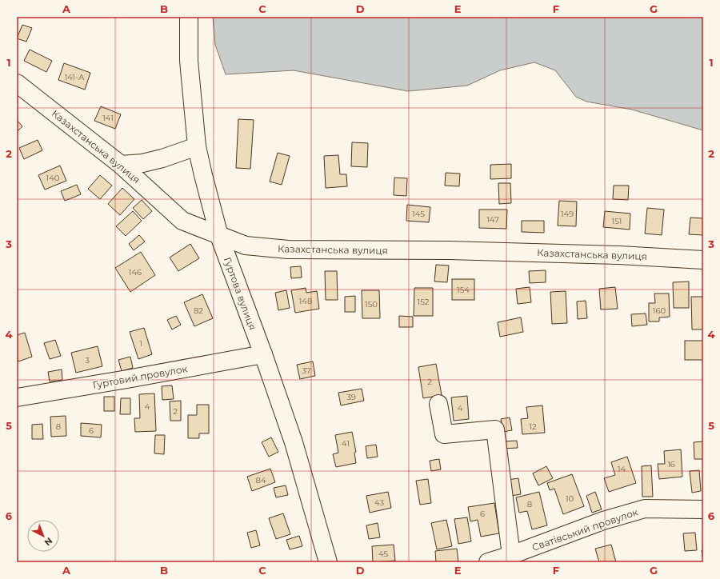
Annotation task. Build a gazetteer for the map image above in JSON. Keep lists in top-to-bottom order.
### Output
{
  "streets": {
    "street": [
      "Казахстанська вулиця",
      "Гуртова вулиця",
      "Гуртовий провулок",
      "Сватівський провулок"
    ]
  },
  "crossings": [
    ["Казахстанська вулиця", "Гуртова вулиця"],
    ["Гуртова вулиця", "Гуртовий провулок"]
  ],
  "house_numbers": [
    "141-А",
    "141",
    "140",
    "145",
    "149",
    "147",
    "151",
    "146",
    "154",
    "148",
    "152",
    "150",
    "82",
    "160",
    "1",
    "3",
    "37",
    "2",
    "39",
    "4",
    "4",
    "2",
    "8",
    "12",
    "6",
    "41",
    "16",
    "14",
    "84",
    "10",
    "43",
    "8",
    "6",
    "45"
  ],
  "north": "bottom right",
  "grid": {
    "columns": [
      "A",
      "B",
      "C",
      "D",
      "E",
      "F",
      "G"
    ],
    "rows": [
      "1",
      "2",
      "3",
      "4",
      "5",
      "6"
    ]
  }
}
